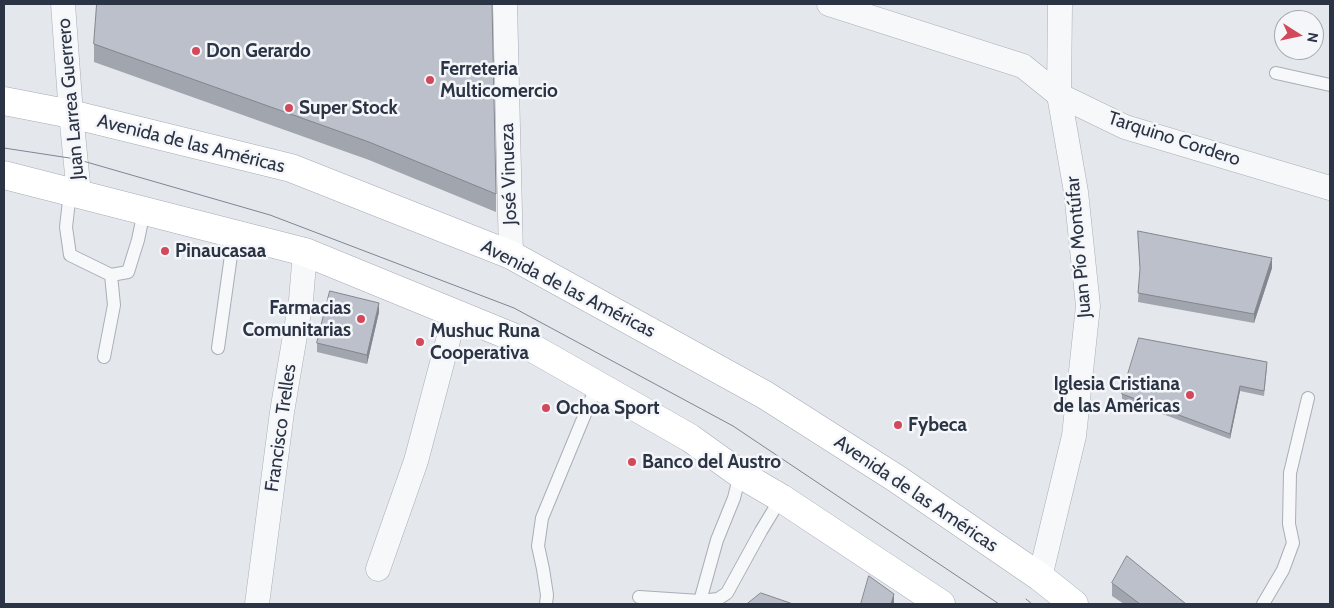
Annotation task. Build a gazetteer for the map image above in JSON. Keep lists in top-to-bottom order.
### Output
{
  "streets": {
    "main road": ["Avenida de las Américas"],
    "street": [
      "Juan Larrea Guerrero",
      "Tarquino Cordero",
      "José Vinueza",
      "Juan Pío Montúfar",
      "Francisco Trelles"
    ]
  },
  "crossings": [
    ["Juan Larrea Guerrero", "Avenida de las Américas"],
    ["Tarquino Cordero", "Juan Pío Montúfar"],
    ["Avenida de las Américas", "José Vinueza"],
    ["Avenida de las Américas", "Juan Pío Montúfar"]
  ],
  "places": [
    "Don Gerardo",
    "Ferreteria Multicomercio",
    "Super Stock",
    "Pinaucasaa",
    "Farmacias Comunitarias",
    "Mushuc Runa Cooperativa",
    "Iglesia Cristiana de las Américas",
    "Ochoa Sport",
    "Fybeca",
    "Banco del Austro"
  ],
  "north": "right"
}
